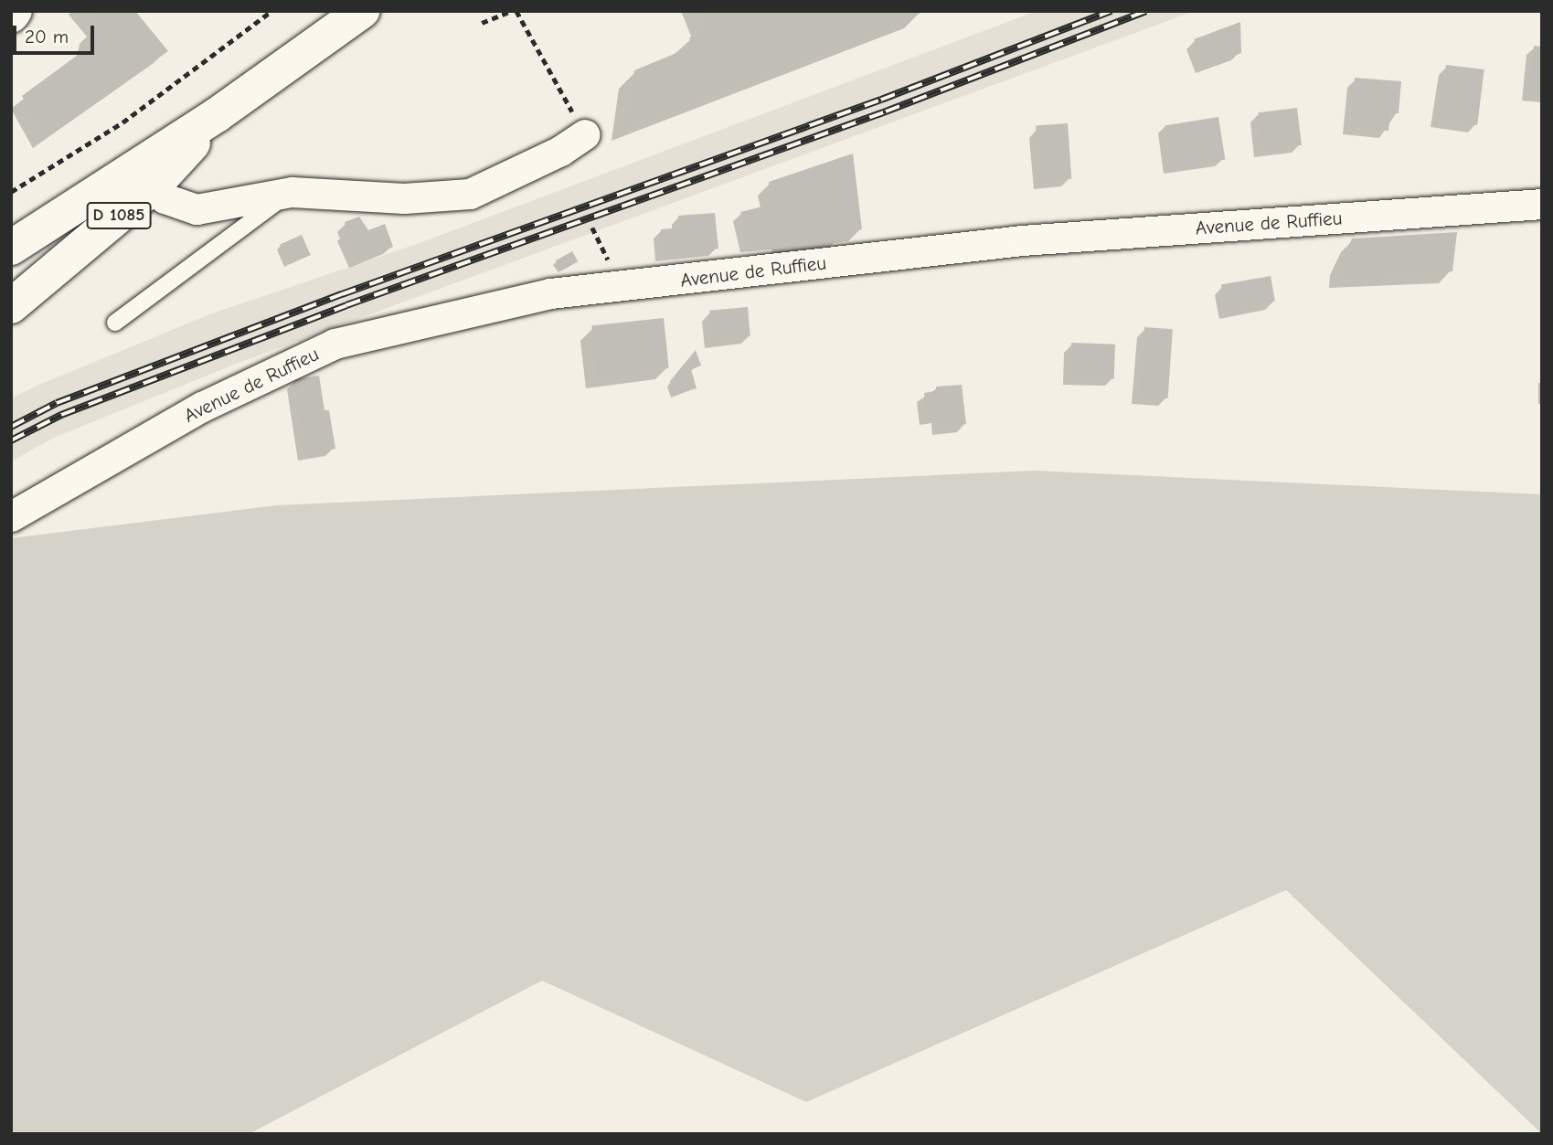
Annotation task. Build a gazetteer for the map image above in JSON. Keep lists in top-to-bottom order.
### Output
{
  "streets": {
    "main road": ["D 1085"],
    "street": ["Avenue de Ruffieu"]
  },
  "scale_bar": "20 m"
}
